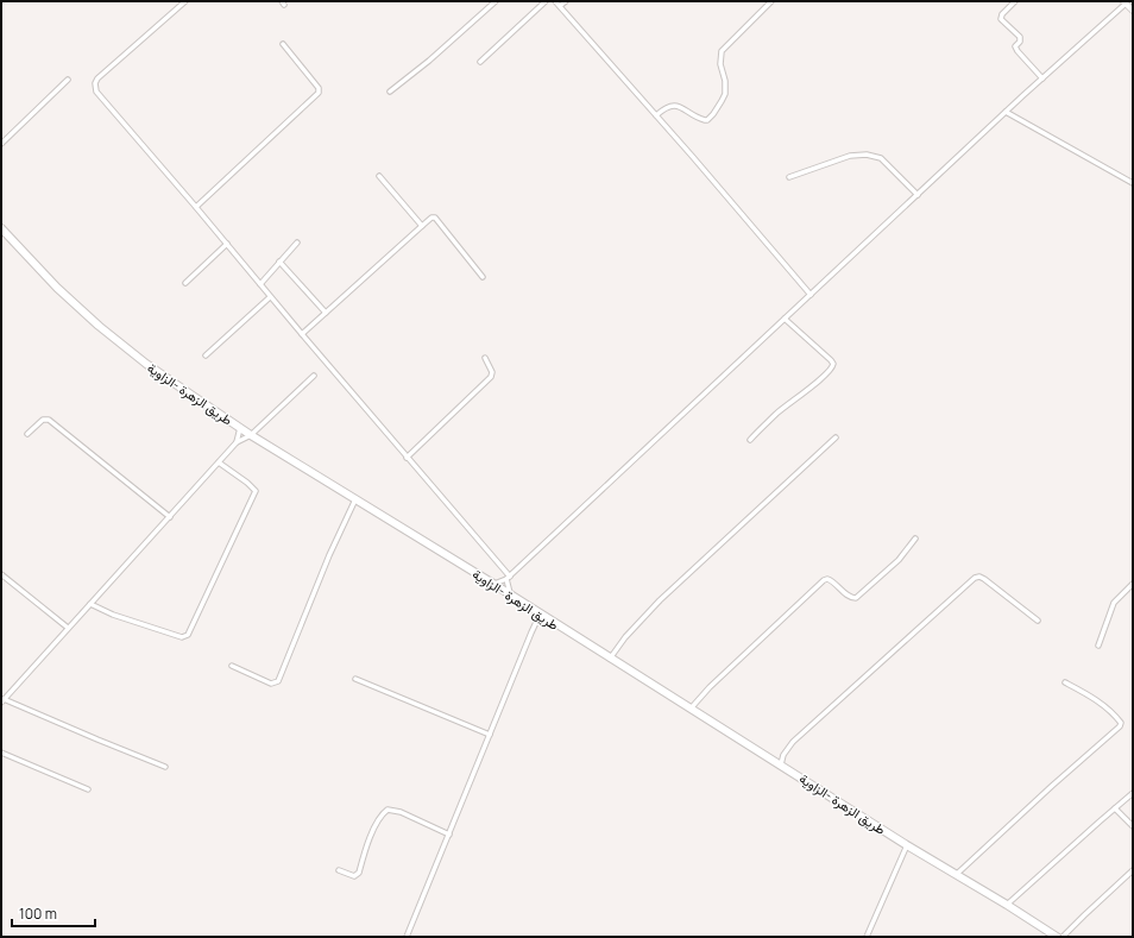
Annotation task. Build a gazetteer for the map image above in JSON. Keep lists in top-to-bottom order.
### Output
{
  "streets": {
    "main road": ["طريق الزهرة -الزاوية"]
  },
  "scale_bar": "100 m"
}
